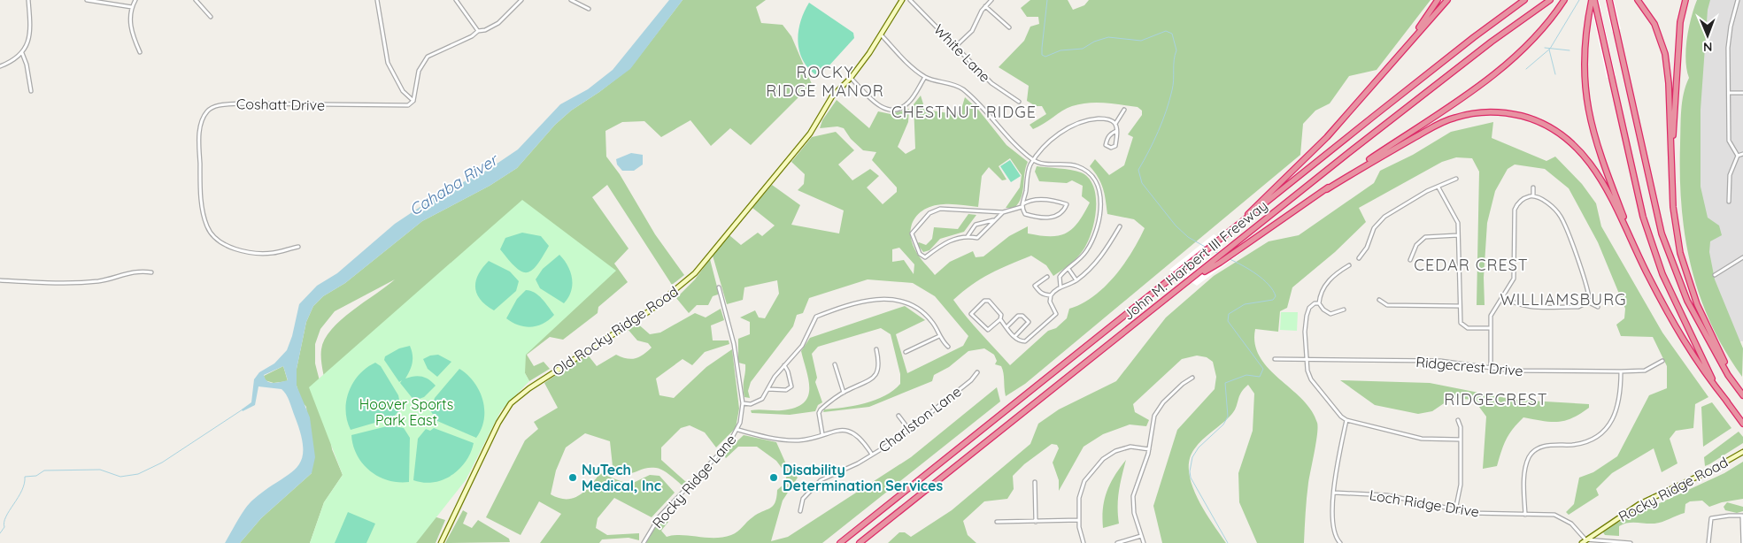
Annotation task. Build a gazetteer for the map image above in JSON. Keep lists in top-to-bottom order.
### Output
{
  "streets": {
    "highway": ["John M. Harbert III Freeway"],
    "street": [
      "White Lane",
      "Coshatt Drive",
      "Old Rocky Ridge Road",
      "Ridgecrest Drive",
      "Charlston Lane",
      "Rocky Ridge Lane",
      "Rocky Ridge Road",
      "Loch Ridge Drive"
    ]
  },
  "crossings": [
    ["Rocky Ridge Road", "Loch Ridge Drive"]
  ],
  "districts": [
    "ROCKY RIDGE MANOR",
    "CHESTNUT RIDGE",
    "CEDAR CREST",
    "WILLIAMSBURG",
    "RIDGECREST"
  ],
  "water": ["Cahaba River"],
  "parks": ["Hoover Sports Park East"],
  "places": ["NuTech Medical, Inc", "Disability Determination Services"],
  "north": "bottom"
}
